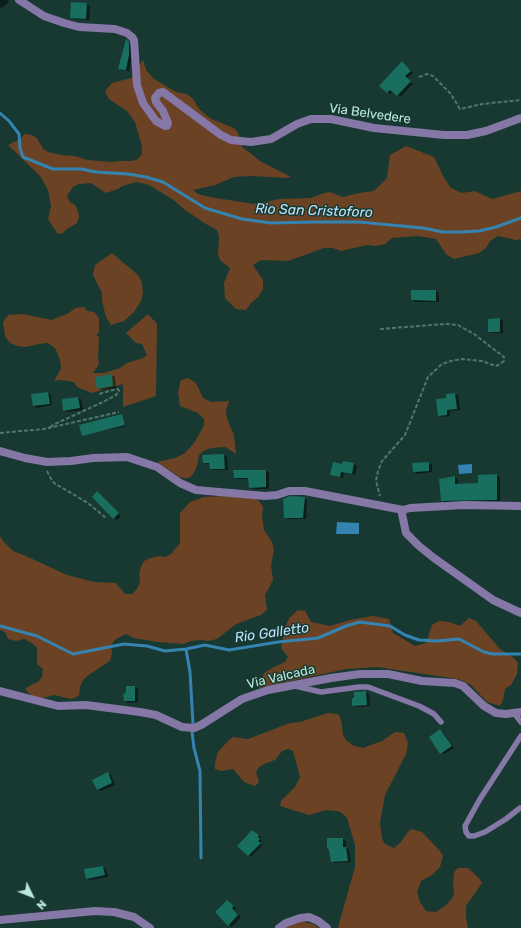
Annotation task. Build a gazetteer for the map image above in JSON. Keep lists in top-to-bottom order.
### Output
{
  "streets": {
    "street": ["Via Belvedere", "Via Valcada"]
  },
  "water": ["Rio San Cristoforo", "Rio Galletto"],
  "north": "bottom right"
}
